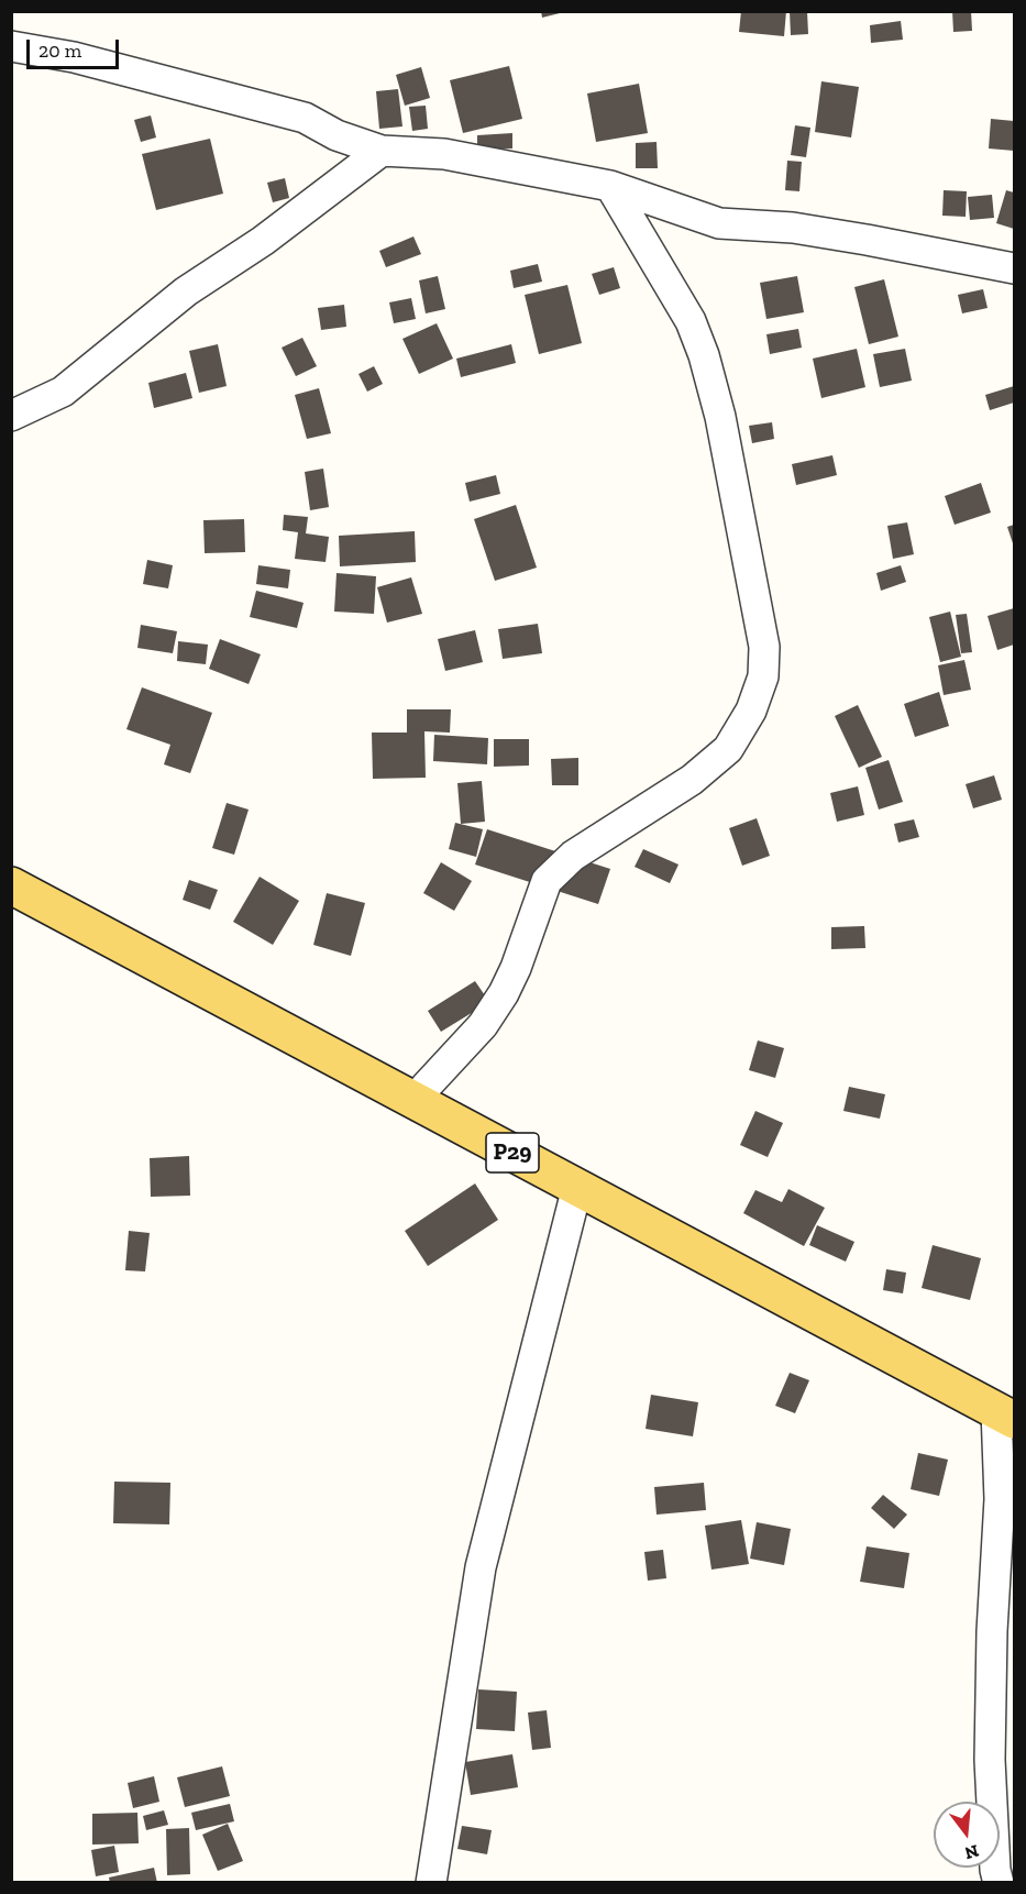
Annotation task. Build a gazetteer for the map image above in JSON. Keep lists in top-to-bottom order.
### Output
{
  "streets": {
    "main road": ["P29"]
  },
  "scale_bar": "20 m",
  "north": "bottom"
}
